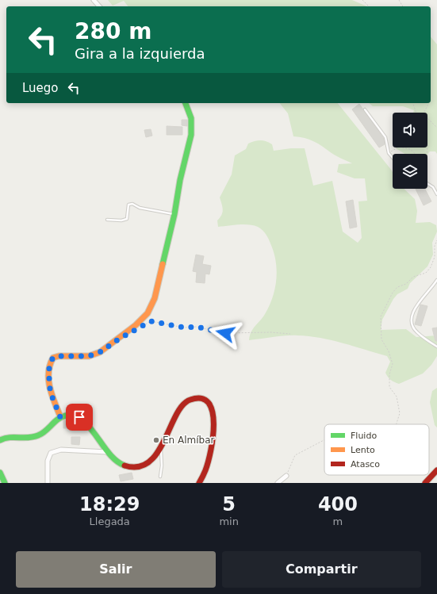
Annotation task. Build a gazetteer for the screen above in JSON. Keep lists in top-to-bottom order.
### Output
{
  "places": ["En Almíbar"],
  "legend": ["Fluido", "Lento", "Atasco"],
  "page": {
    "turn": ["280 m", "Gira a la izquierda"],
    "then": "Luego",
    "eta": [
      "18:29",
      "Llegada",
      "5",
      "min",
      "400",
      "m"
    ],
    "buttons": ["Salir", "Compartir"]
  }
}
